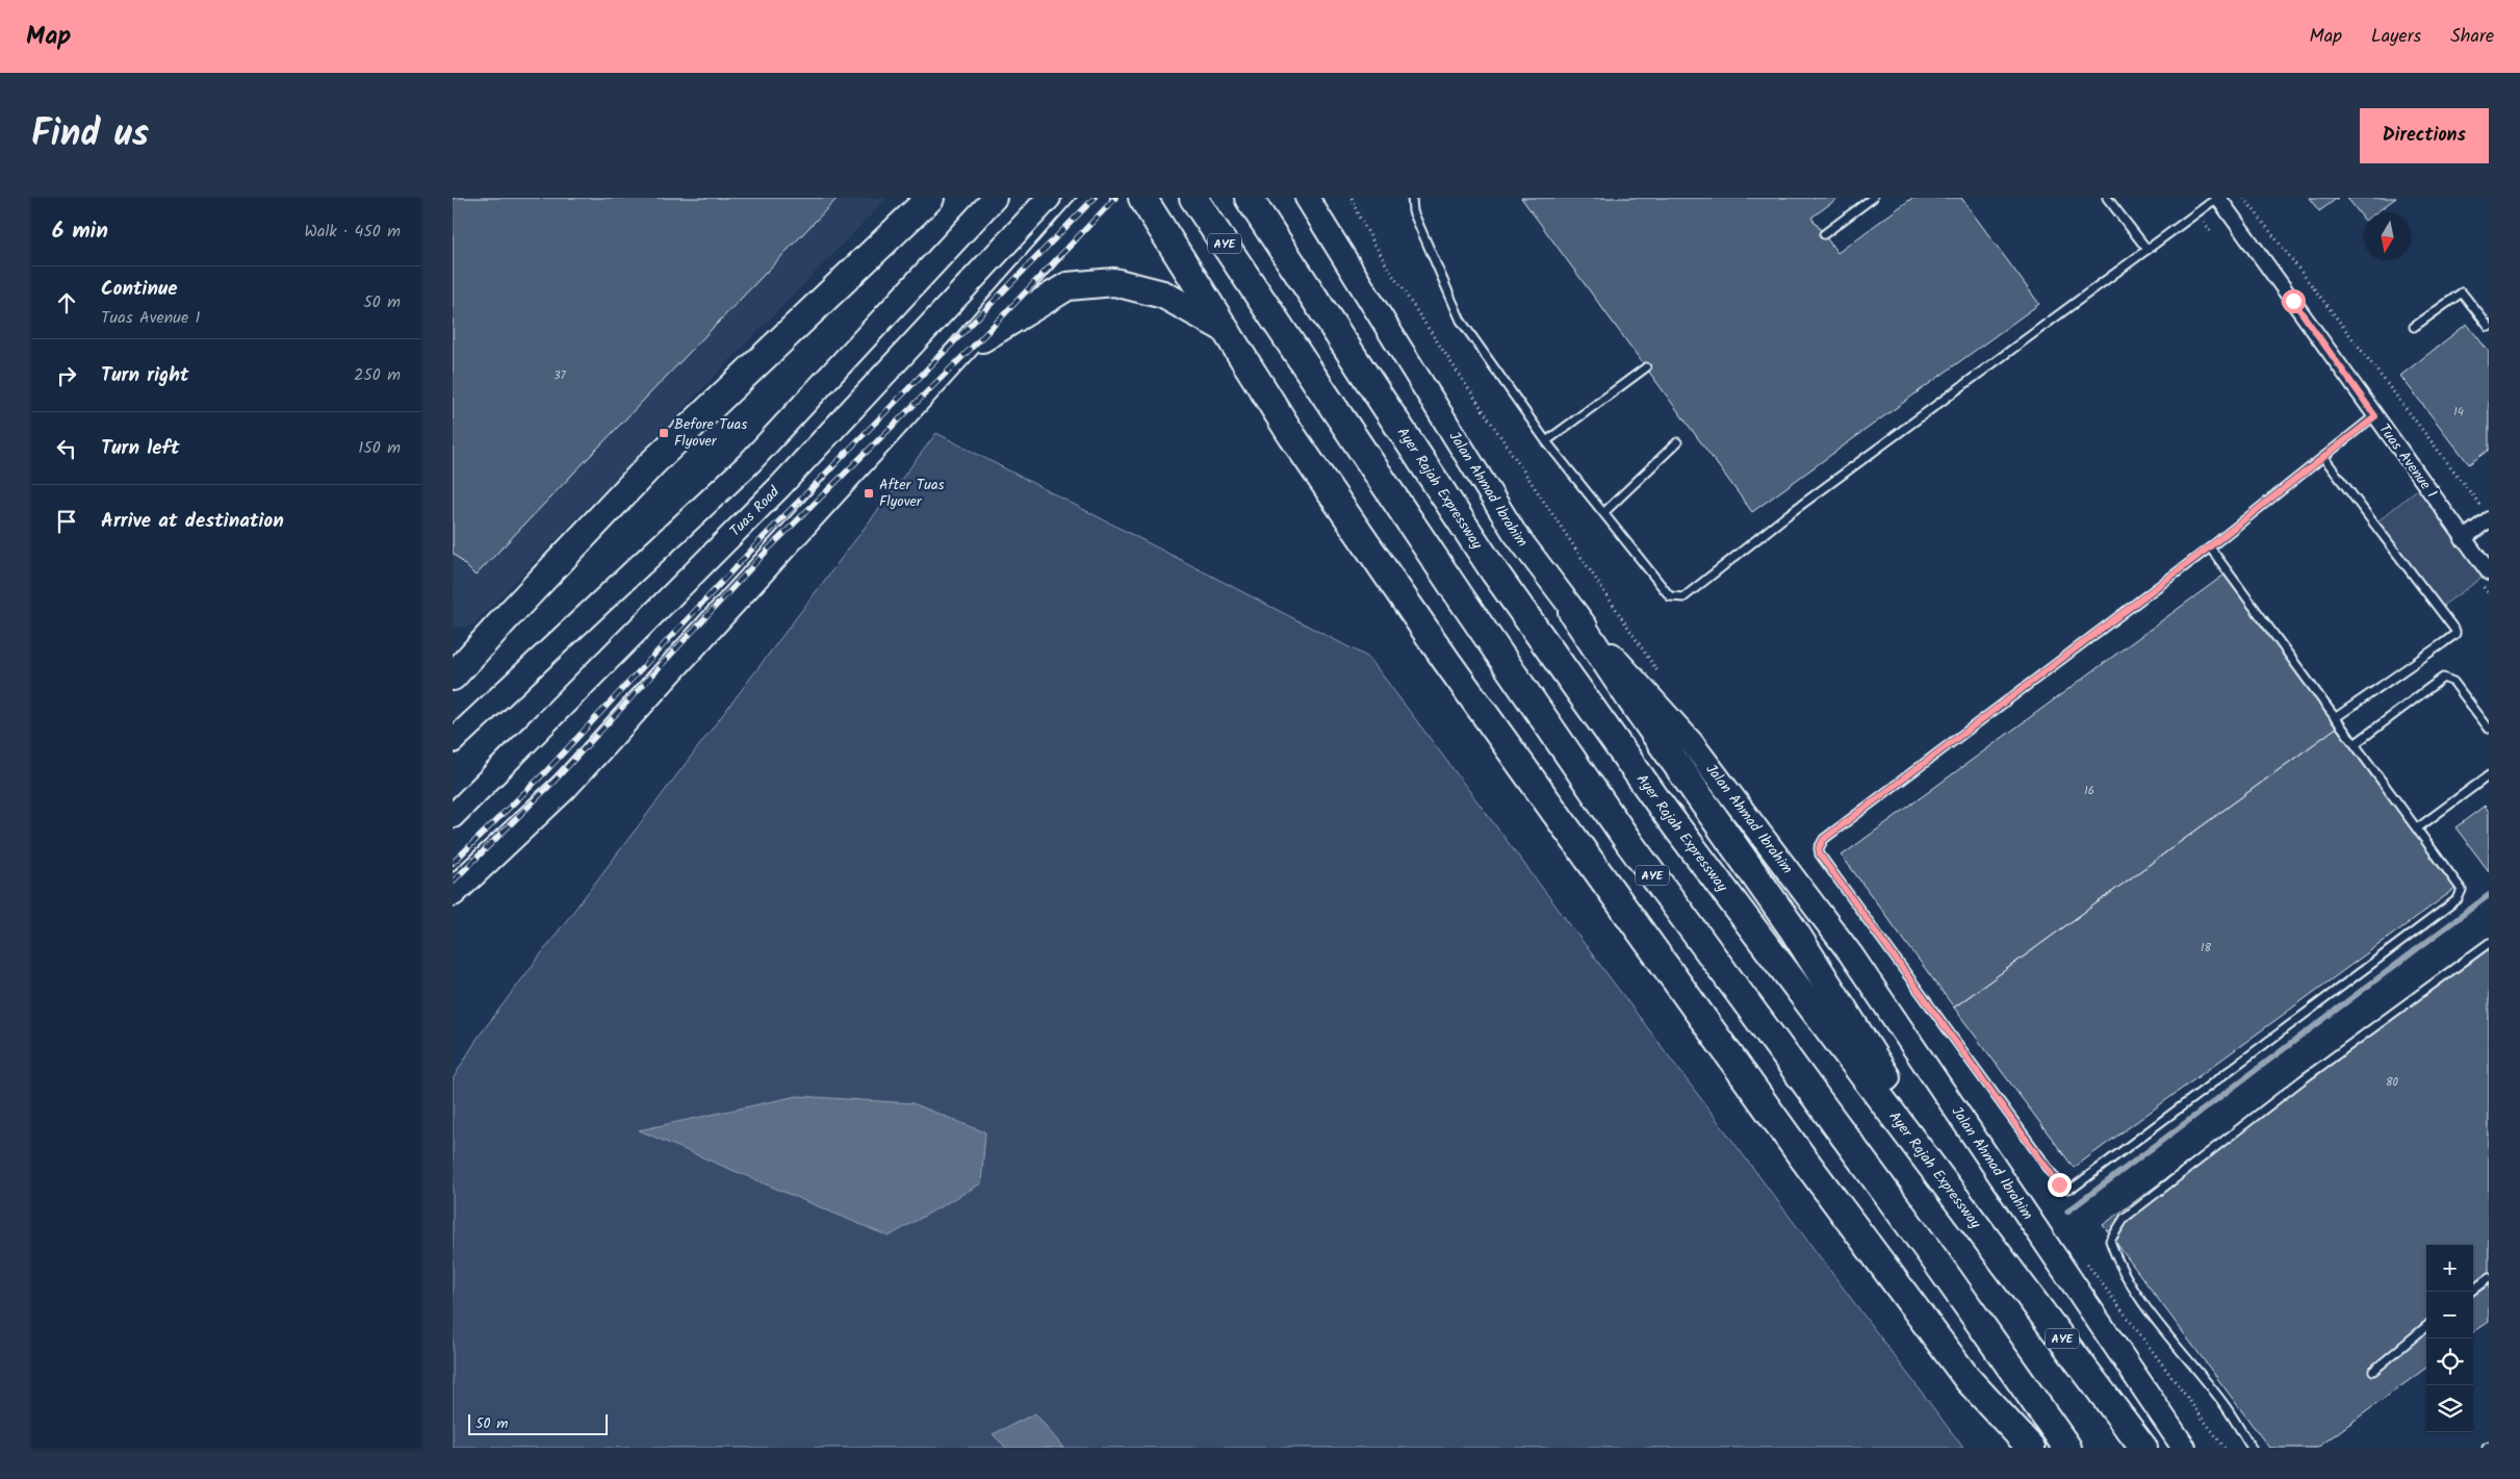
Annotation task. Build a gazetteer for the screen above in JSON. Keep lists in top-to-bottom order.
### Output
{
  "streets": {
    "highway": ["AYE", "Ayer Rajah Expressway"],
    "main road": ["Jalan Ahmad Ibrahim", "Tuas Road"],
    "street": ["Tuas Avenue 1"]
  },
  "places": {
    "transit": ["Before Tuas Flyover", "After Tuas Flyover"]
  },
  "house_numbers": [
    "37",
    "14",
    "16",
    "18",
    "80"
  ],
  "scale_bar": "50 m",
  "north": "bottom",
  "page": {
    "header": "Map",
    "nav": ["Map", "Layers", "Share"],
    "title": "Find us",
    "buttons": "Directions",
    "heading": ["6 min", "Walk · 450 m"],
    "list": [
      ["Continue", "Tuas Avenue 1", "50 m"],
      ["Turn right", "250 m"],
      ["Turn left", "150 m"],
      "Arrive at destination"
    ],
    "map_buttons": ["+", "−"],
    "scale": "50 m"
  }
}
